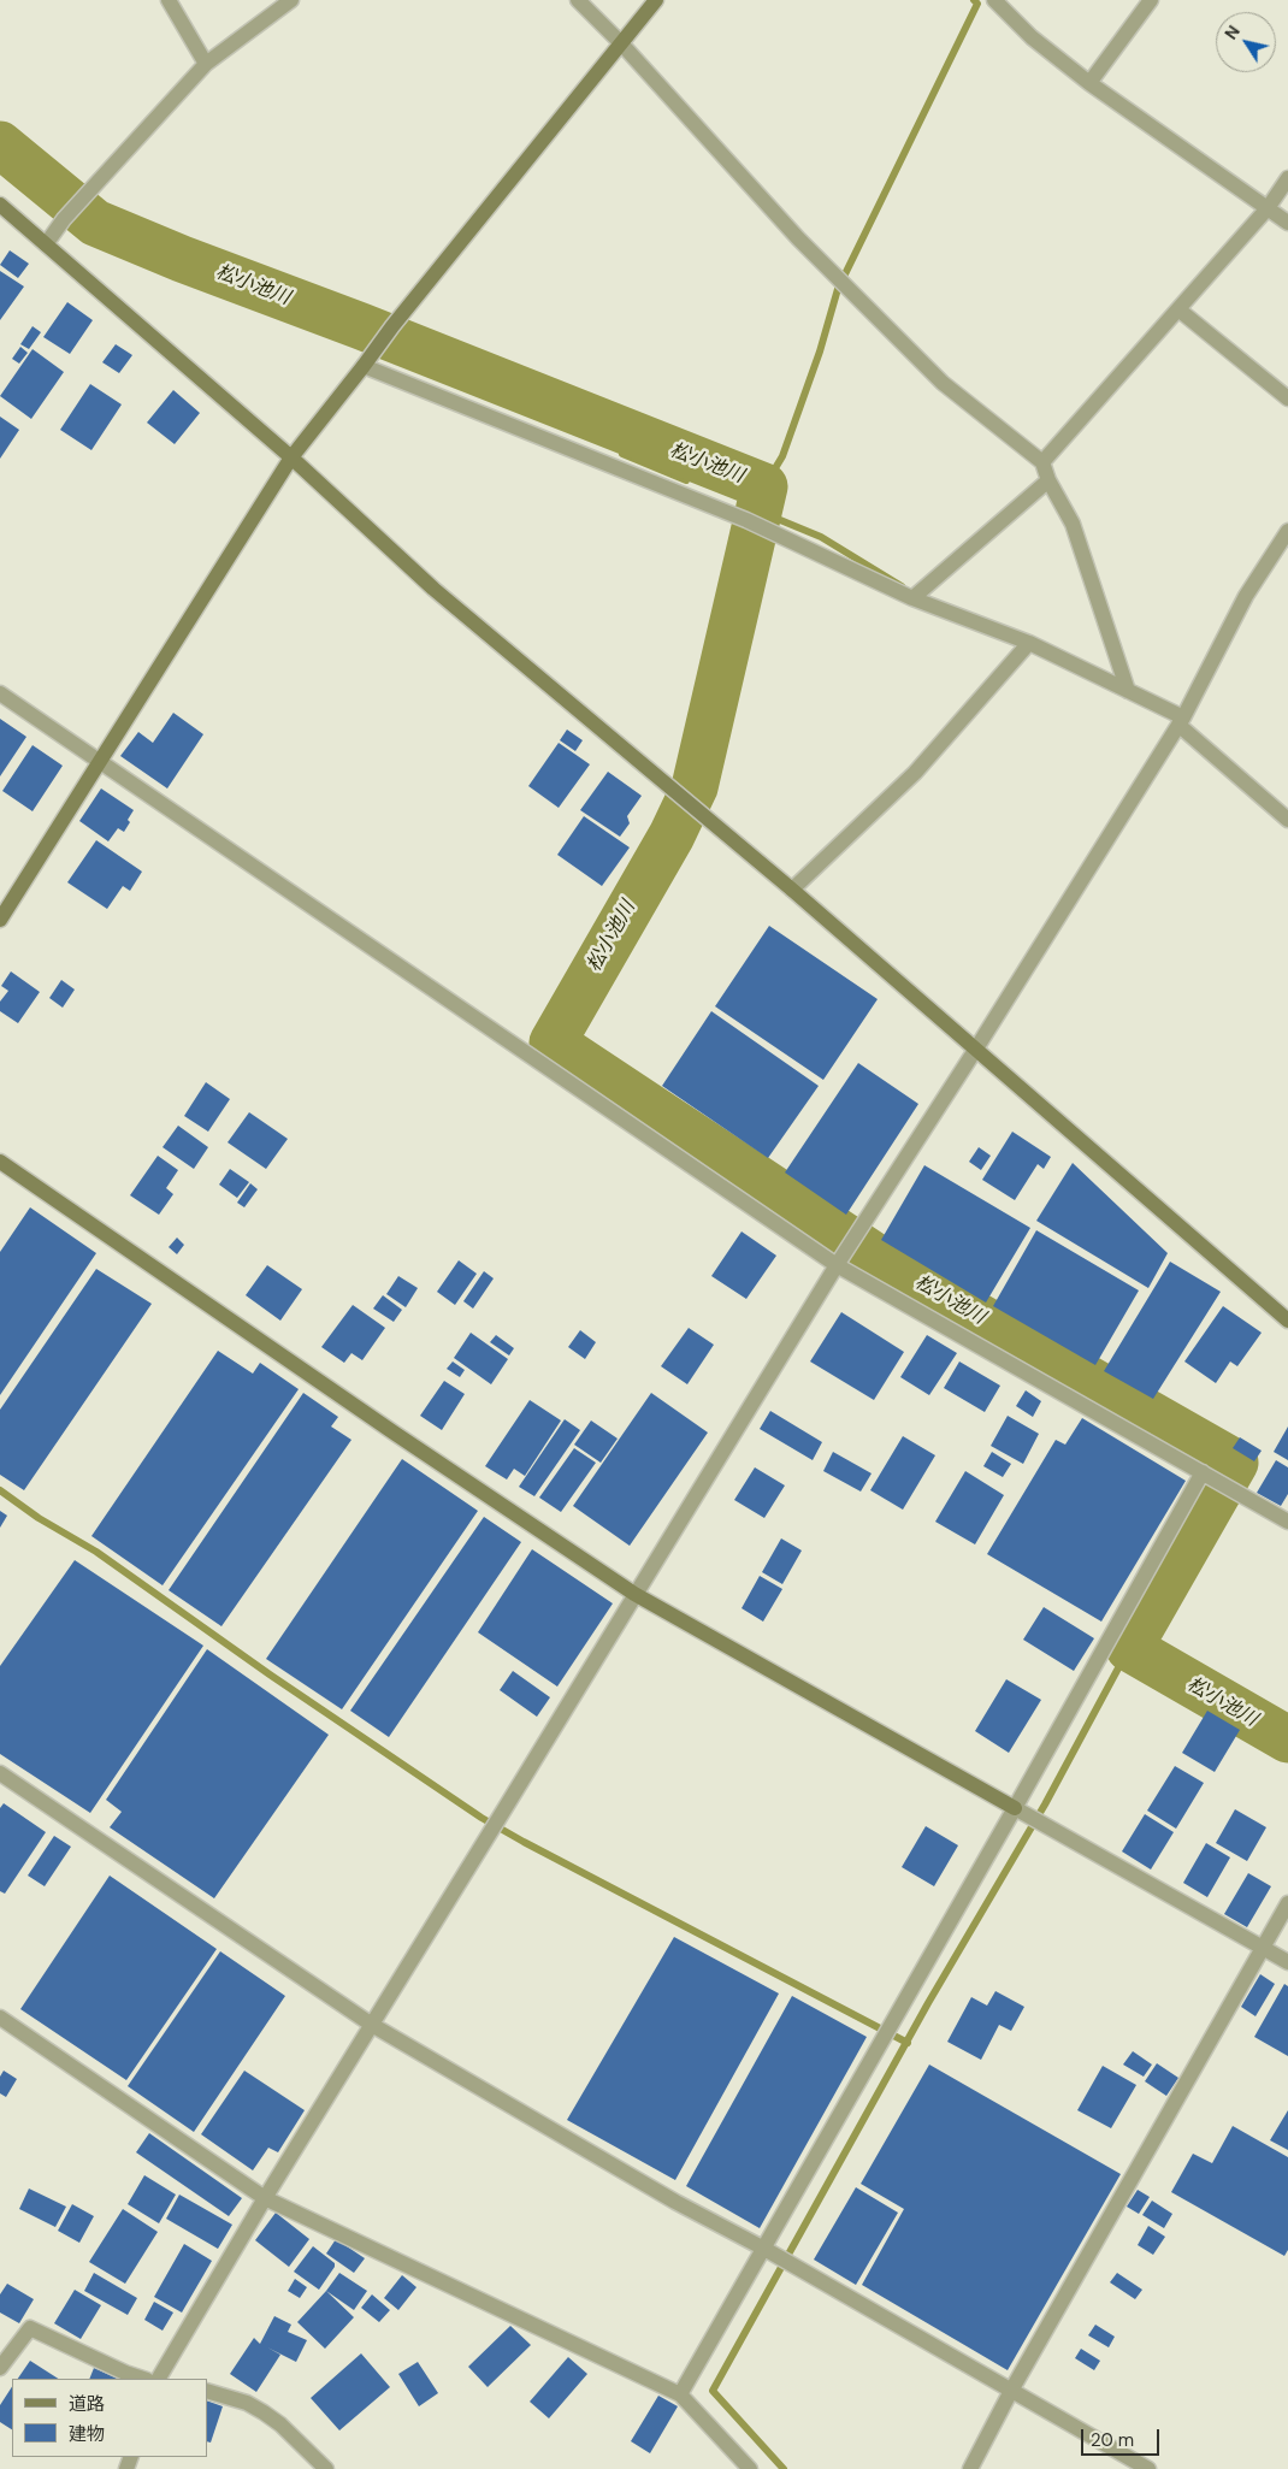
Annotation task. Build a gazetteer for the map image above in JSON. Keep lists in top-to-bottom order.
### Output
{
  "water": ["松小池川"],
  "legend": ["道路", "建物"],
  "scale_bar": "20 m",
  "north": "top left"
}
